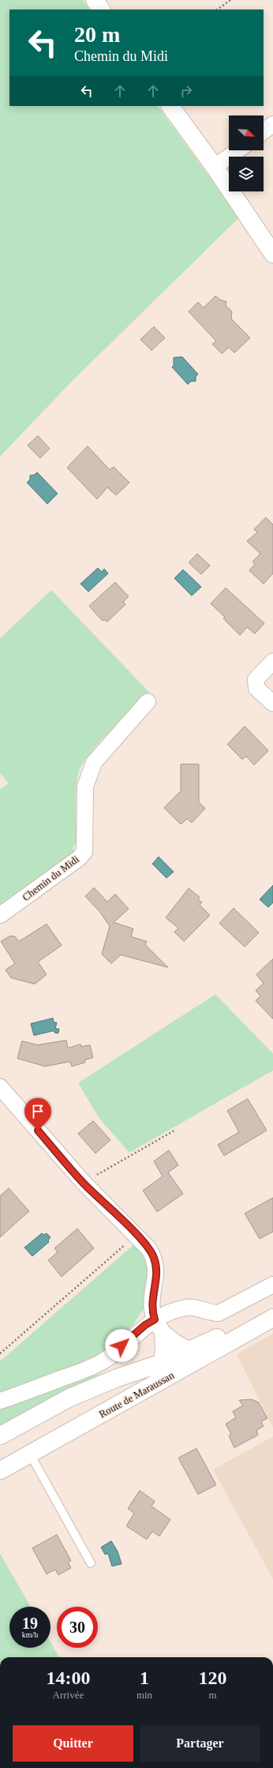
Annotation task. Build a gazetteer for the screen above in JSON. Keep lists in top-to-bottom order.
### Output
{
  "streets": {
    "main road": ["Route de Maraussan"],
    "street": ["Chemin du Midi"]
  },
  "north": "bottom right",
  "page": {
    "turn": ["20 m", "Chemin du Midi"],
    "speed": "19 km/h",
    "limit": "30",
    "eta": [
      "14:00",
      "Arrivée",
      "1",
      "min",
      "120",
      "m"
    ],
    "buttons": ["Quitter", "Partager"]
  }
}
